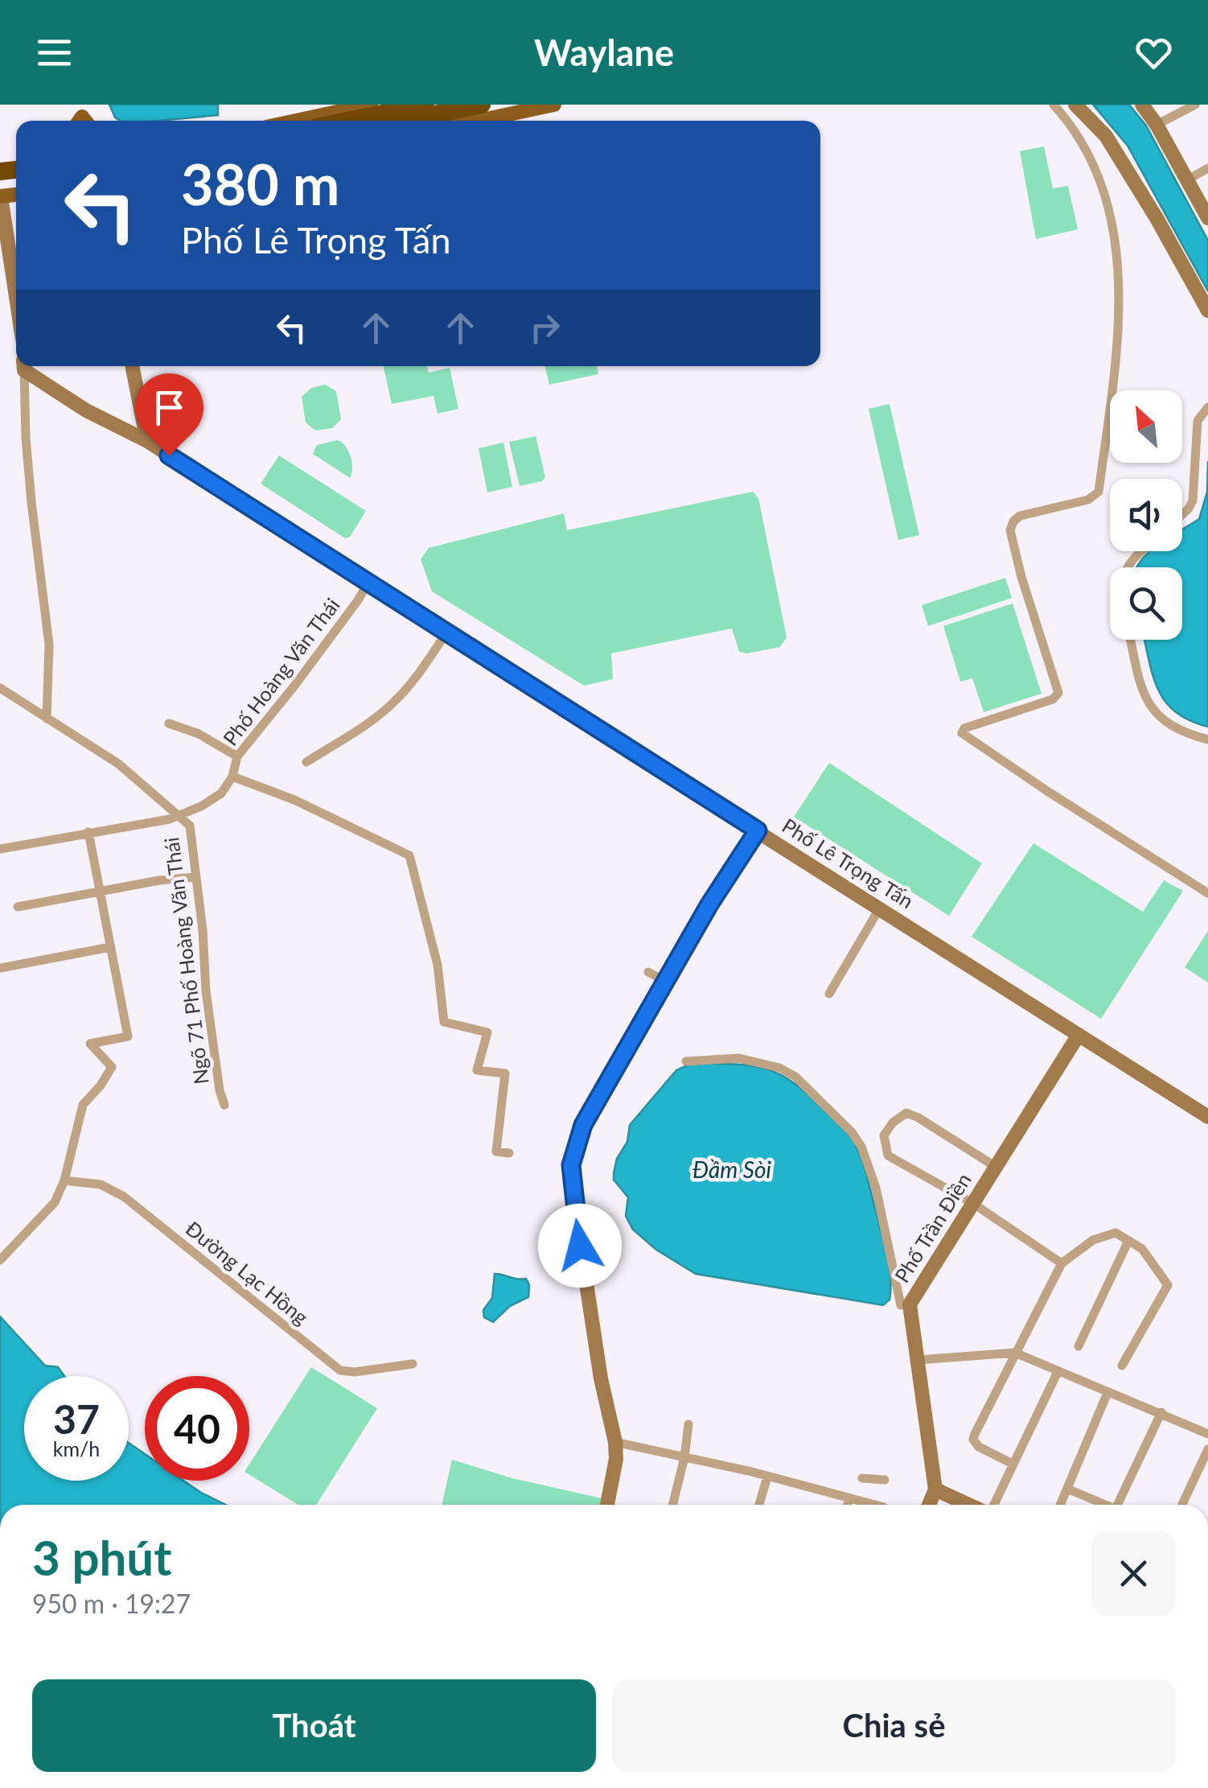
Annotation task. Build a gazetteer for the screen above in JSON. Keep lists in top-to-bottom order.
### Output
{
  "streets": {
    "street": [
      "Phố Hoàng Văn Thái",
      "Phố Lê Trọng Tấn",
      "Ngõ 71 Phố Hoàng Văn Thái",
      "Phố Trần Điền",
      "Đường Lạc Hồng"
    ]
  },
  "crossings": [
    ["Phố Hoàng Văn Thái", "Phố Lê Trọng Tấn"],
    ["Phố Hoàng Văn Thái", "Ngõ 71 Phố Hoàng Văn Thái"],
    ["Phố Lê Trọng Tấn", "Phố Trần Điền"]
  ],
  "water": ["Đầm Sòi"],
  "north": "top left",
  "page": {
    "header": "Waylane",
    "turn": ["380 m", "Phố Lê Trọng Tấn"],
    "speed": "37 km/h",
    "limit": "40",
    "heading": ["3 phút", "950 m · 19:27"],
    "buttons": ["Thoát", "Chia sẻ"]
  }
}
